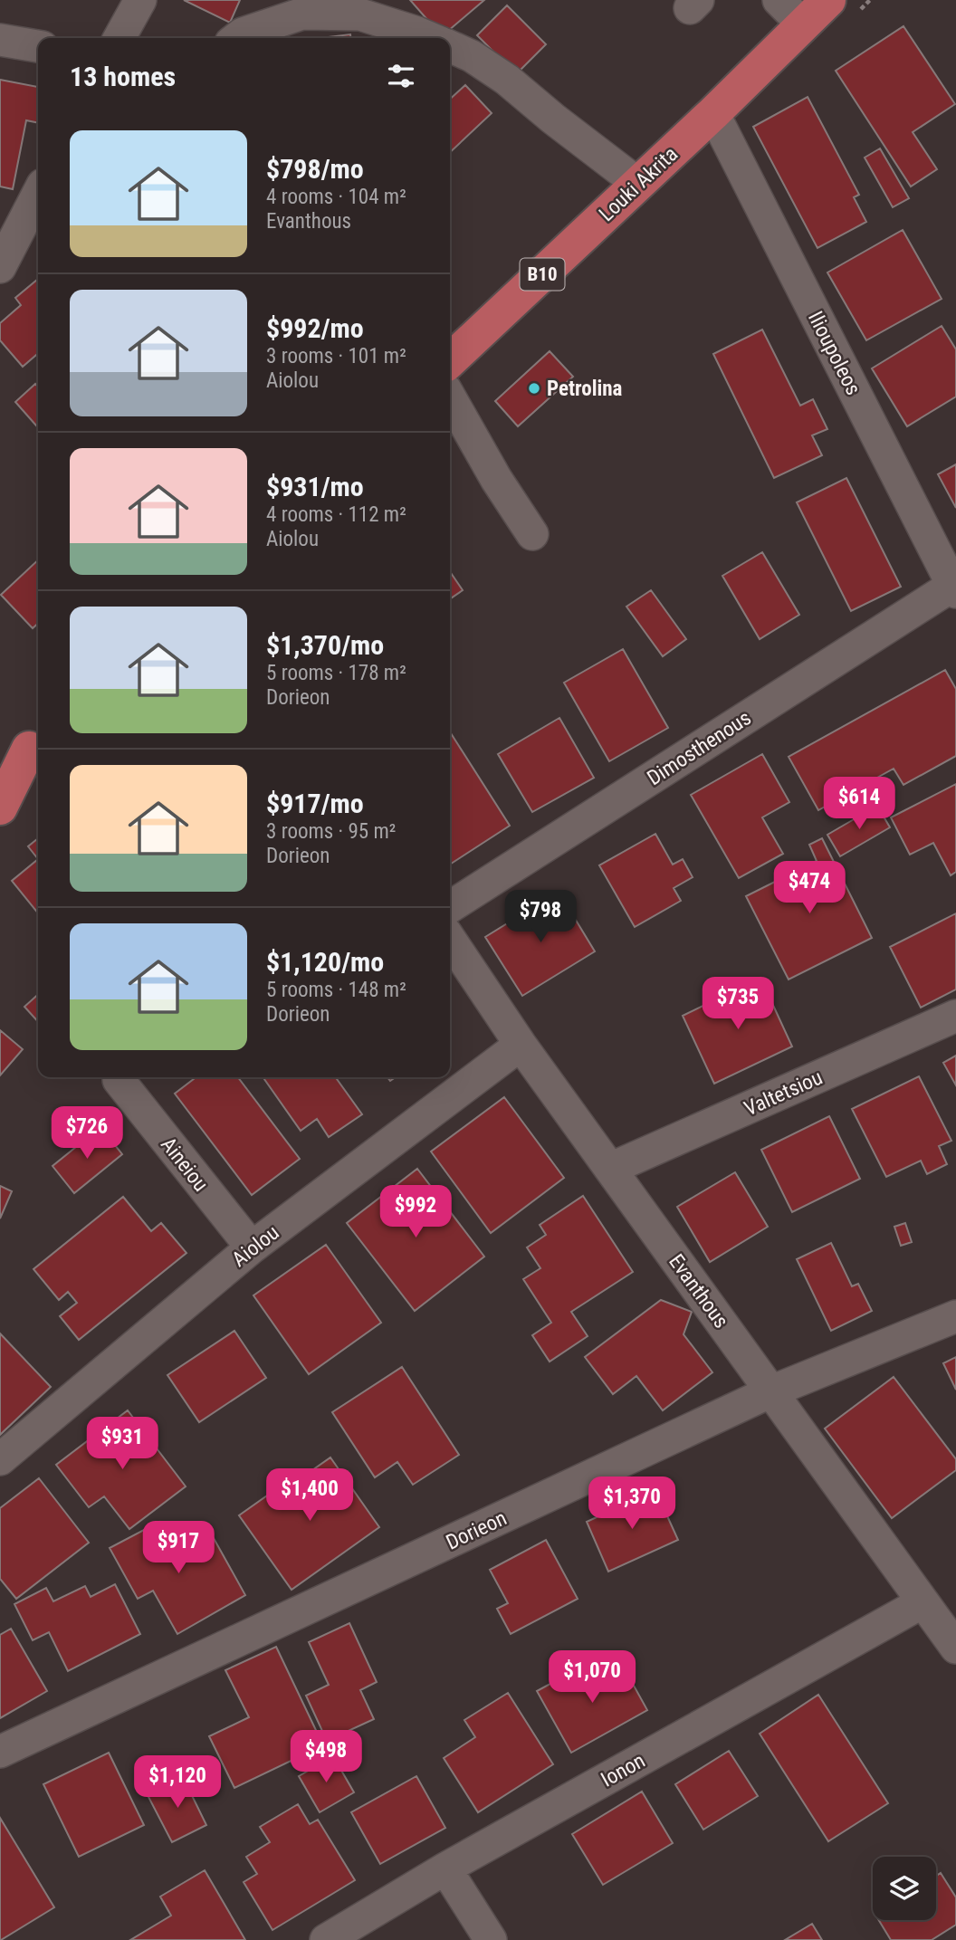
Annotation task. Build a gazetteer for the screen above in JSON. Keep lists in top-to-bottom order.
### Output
{
  "streets": {
    "main road": ["Louki Akrita", "B10"],
    "street": [
      "Ilioupoleos",
      "Dimosthenous",
      "Valtetsiou",
      "Aineiou",
      "Aiolou",
      "Evanthous",
      "Dorieon",
      "Ionon"
    ]
  },
  "crossings": [
    ["Louki Akrita", "Ilioupoleos"],
    ["Ilioupoleos", "Dimosthenous"],
    ["Valtetsiou", "Evanthous"],
    ["Aineiou", "Aiolou"],
    ["Aiolou", "Evanthous"],
    ["Evanthous", "Dorieon"],
    ["Evanthous", "Ionon"]
  ],
  "places": ["Petrolina"],
  "page": {
    "heading": "13 homes",
    "list": [
      {
        "name": "$798/mo",
        "note": "4 rooms · 104 m² · Evanthous"
      },
      {
        "name": "$992/mo",
        "note": "3 rooms · 101 m² · Aiolou"
      },
      {
        "name": "$931/mo",
        "note": "4 rooms · 112 m² · Aiolou"
      },
      {
        "name": "$1,370/mo",
        "note": "5 rooms · 178 m² · Dorieon"
      },
      {
        "name": "$917/mo",
        "note": "3 rooms · 95 m² · Dorieon"
      },
      {
        "name": "$1,120/mo",
        "note": "5 rooms · 148 m² · Dorieon"
      }
    ],
    "price": [
      "$614",
      "$474",
      "$798",
      "$735",
      "$726",
      "$992",
      "$931",
      "$1,400",
      "$1,370",
      "$917",
      "$1,070",
      "$498",
      "$1,120"
    ]
  }
}
